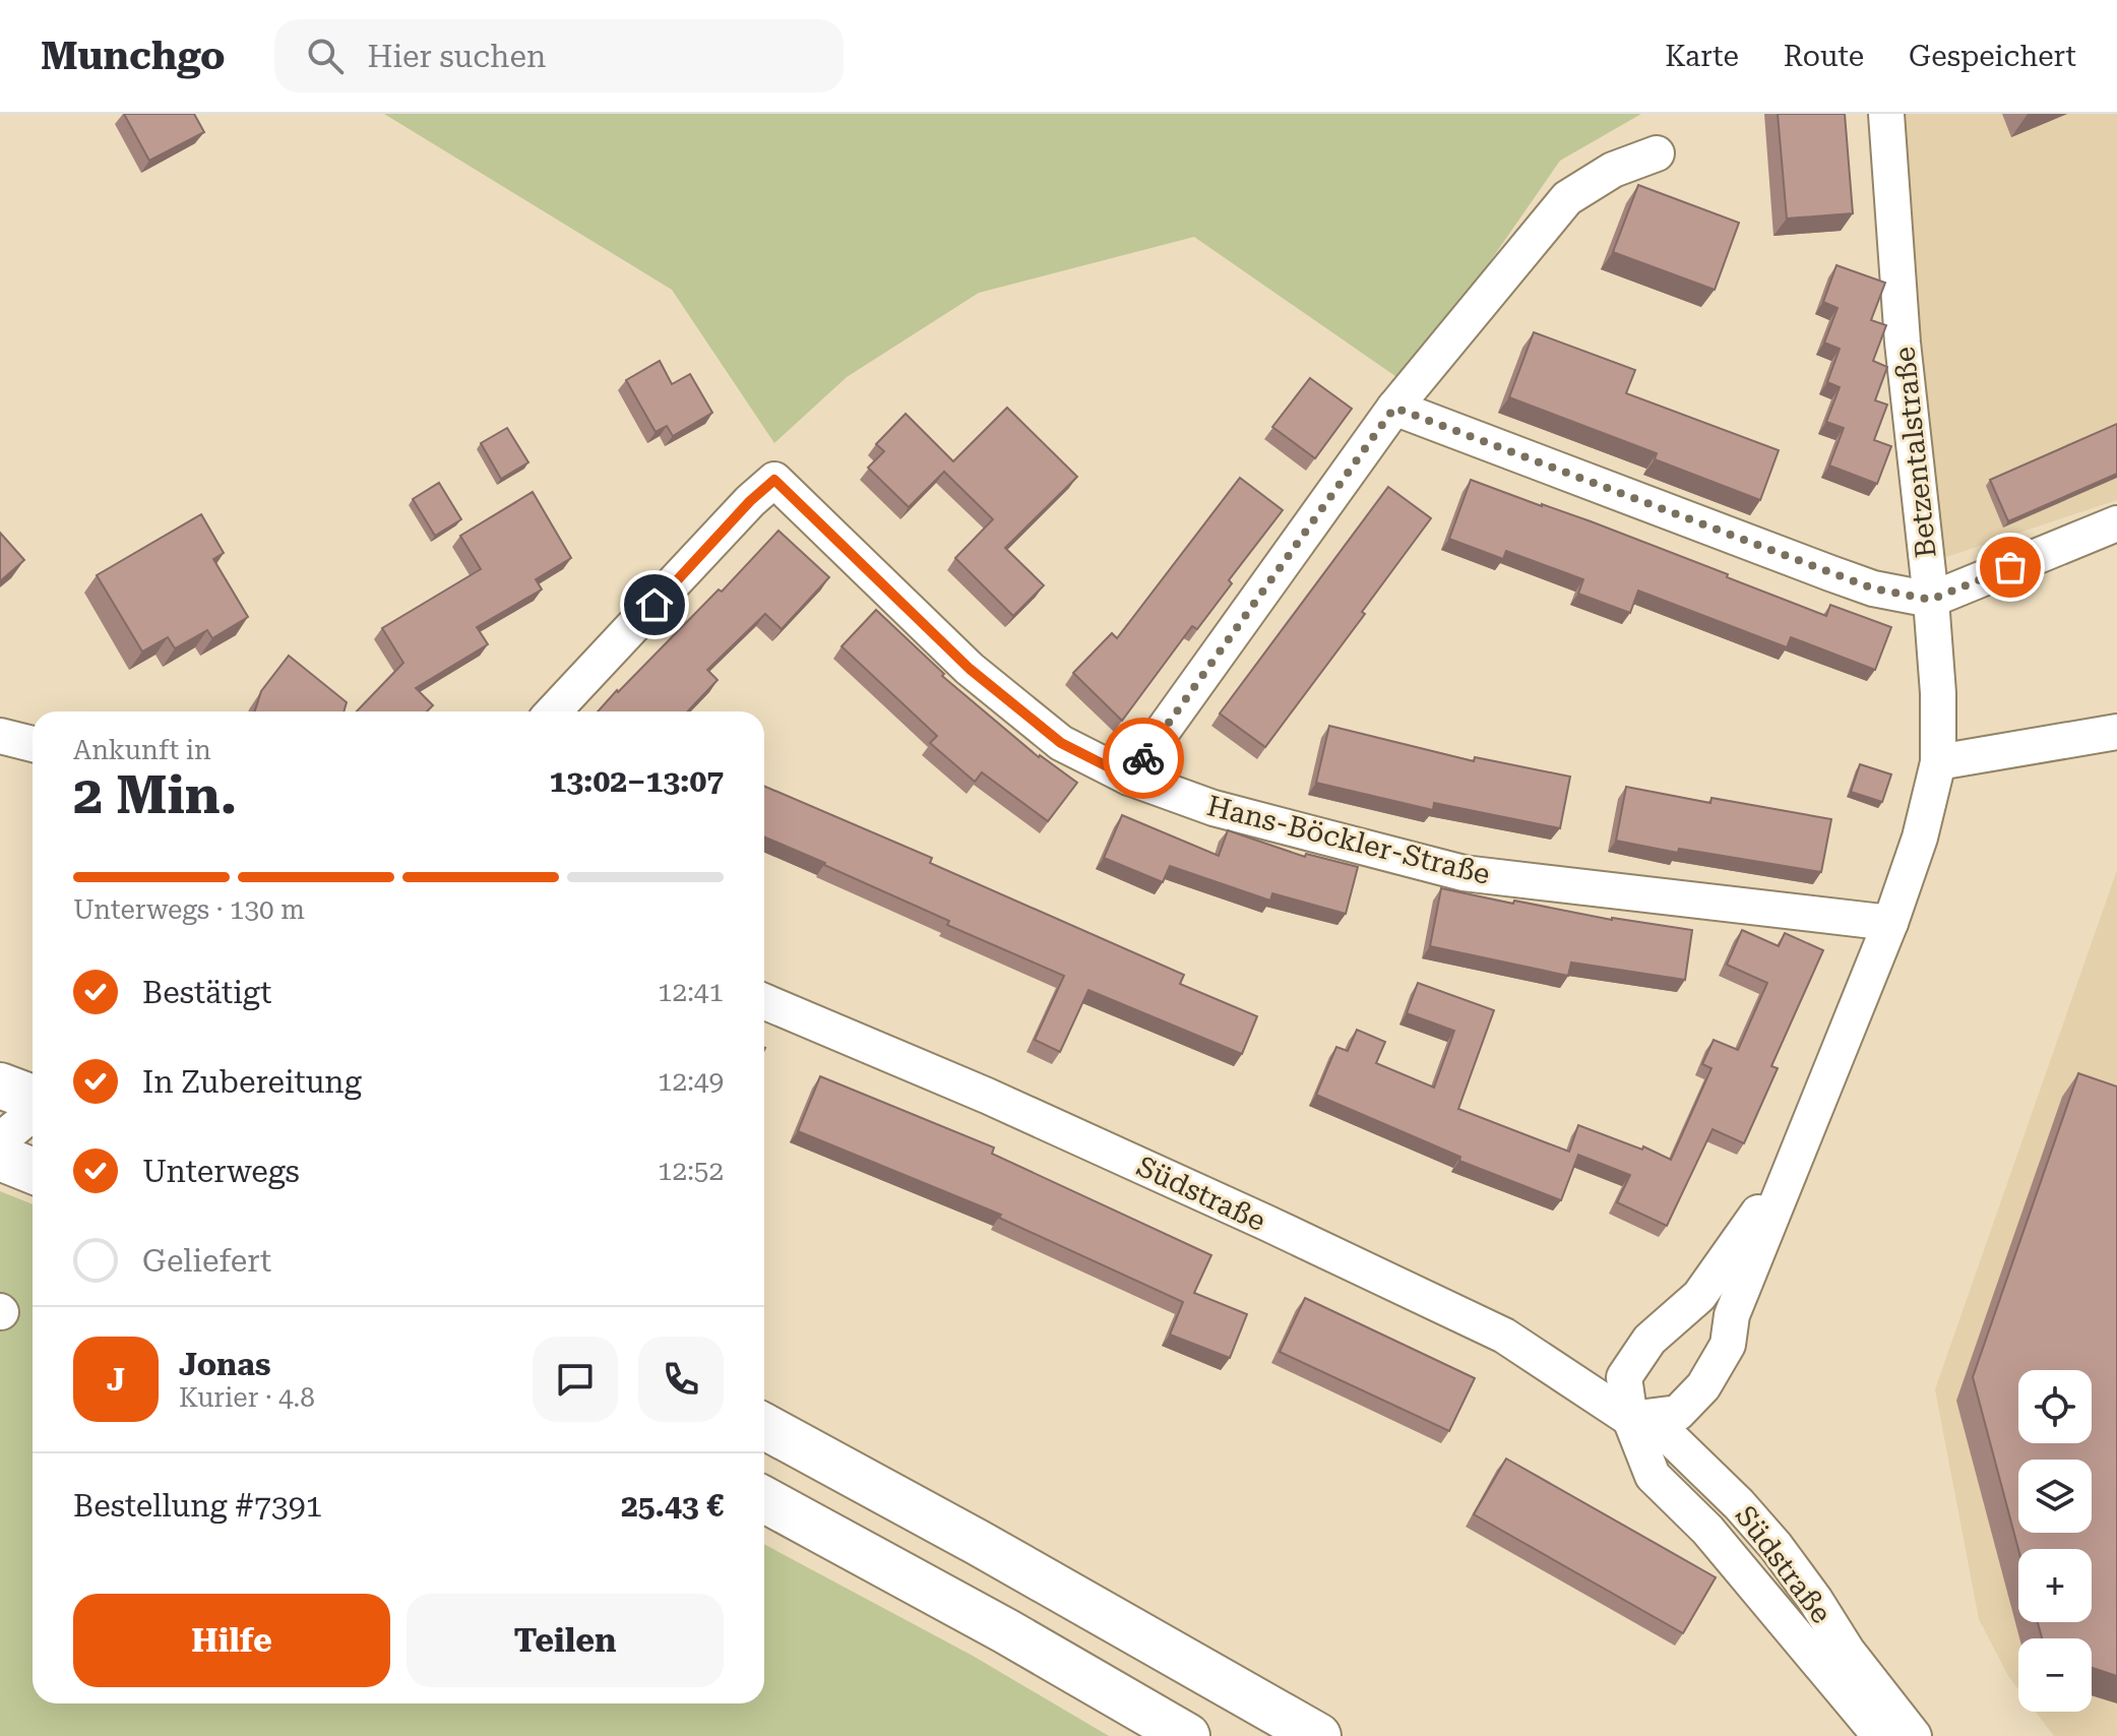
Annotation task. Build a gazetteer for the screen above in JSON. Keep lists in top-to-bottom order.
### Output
{
  "streets": {
    "street": ["Betzentalstraße", "Hans-Böckler-Straße", "Südstraße"]
  },
  "crossings": [
    ["Betzentalstraße", "Hans-Böckler-Straße"]
  ],
  "page": {
    "header": "Munchgo",
    "search": "Hier suchen",
    "nav": ["Karte", "Route", "Gespeichert"],
    "heading": ["2 Min.", "Ankunft in", "13:02–13:07"],
    "panel": [
      "Jonas",
      "Kurier · 4.8",
      "Bestellung #7391",
      "25.43 €"
    ],
    "bar": "Unterwegs · 130 m",
    "list": [
      ["Bestätigt", "12:41"],
      ["In Zubereitung", "12:49"],
      ["Unterwegs", "12:52"],
      "Geliefert"
    ],
    "round": "J",
    "map_buttons": ["+", "−"],
    "buttons": ["Hilfe", "Teilen"]
  }
}
